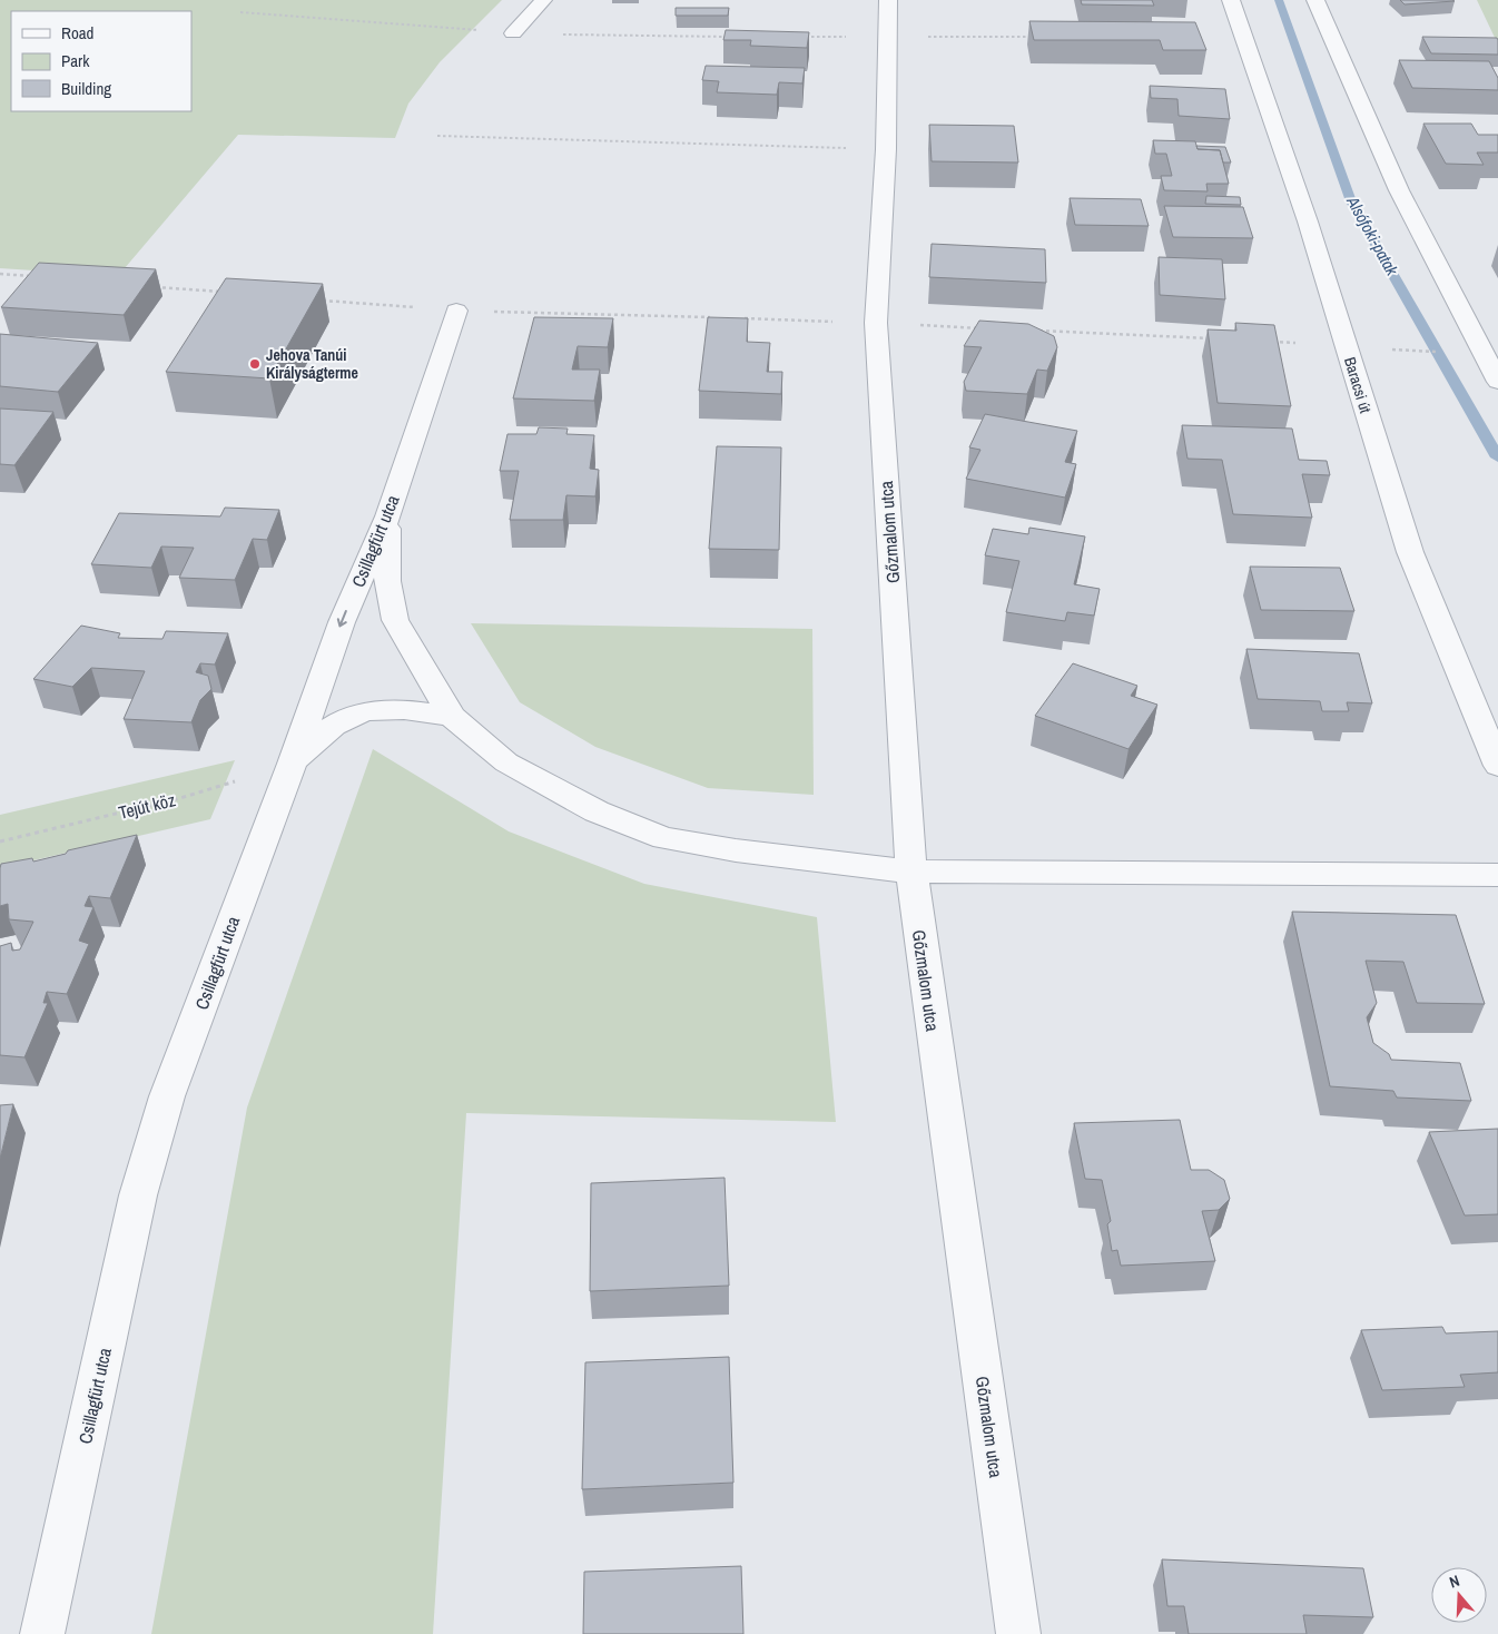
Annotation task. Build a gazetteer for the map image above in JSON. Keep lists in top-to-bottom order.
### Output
{
  "streets": {
    "street": ["Baracsi út", "Gőzmalom utca", "Csillagfürt utca"],
    "path": ["Tejút köz"]
  },
  "crossings": [
    ["Csillagfürt utca", "Tejút köz"]
  ],
  "water": ["Alsófoki-patak"],
  "places": ["Jehova Tanúi Királyságterme"],
  "legend": ["Road", "Park", "Building"],
  "north": "top"
}
